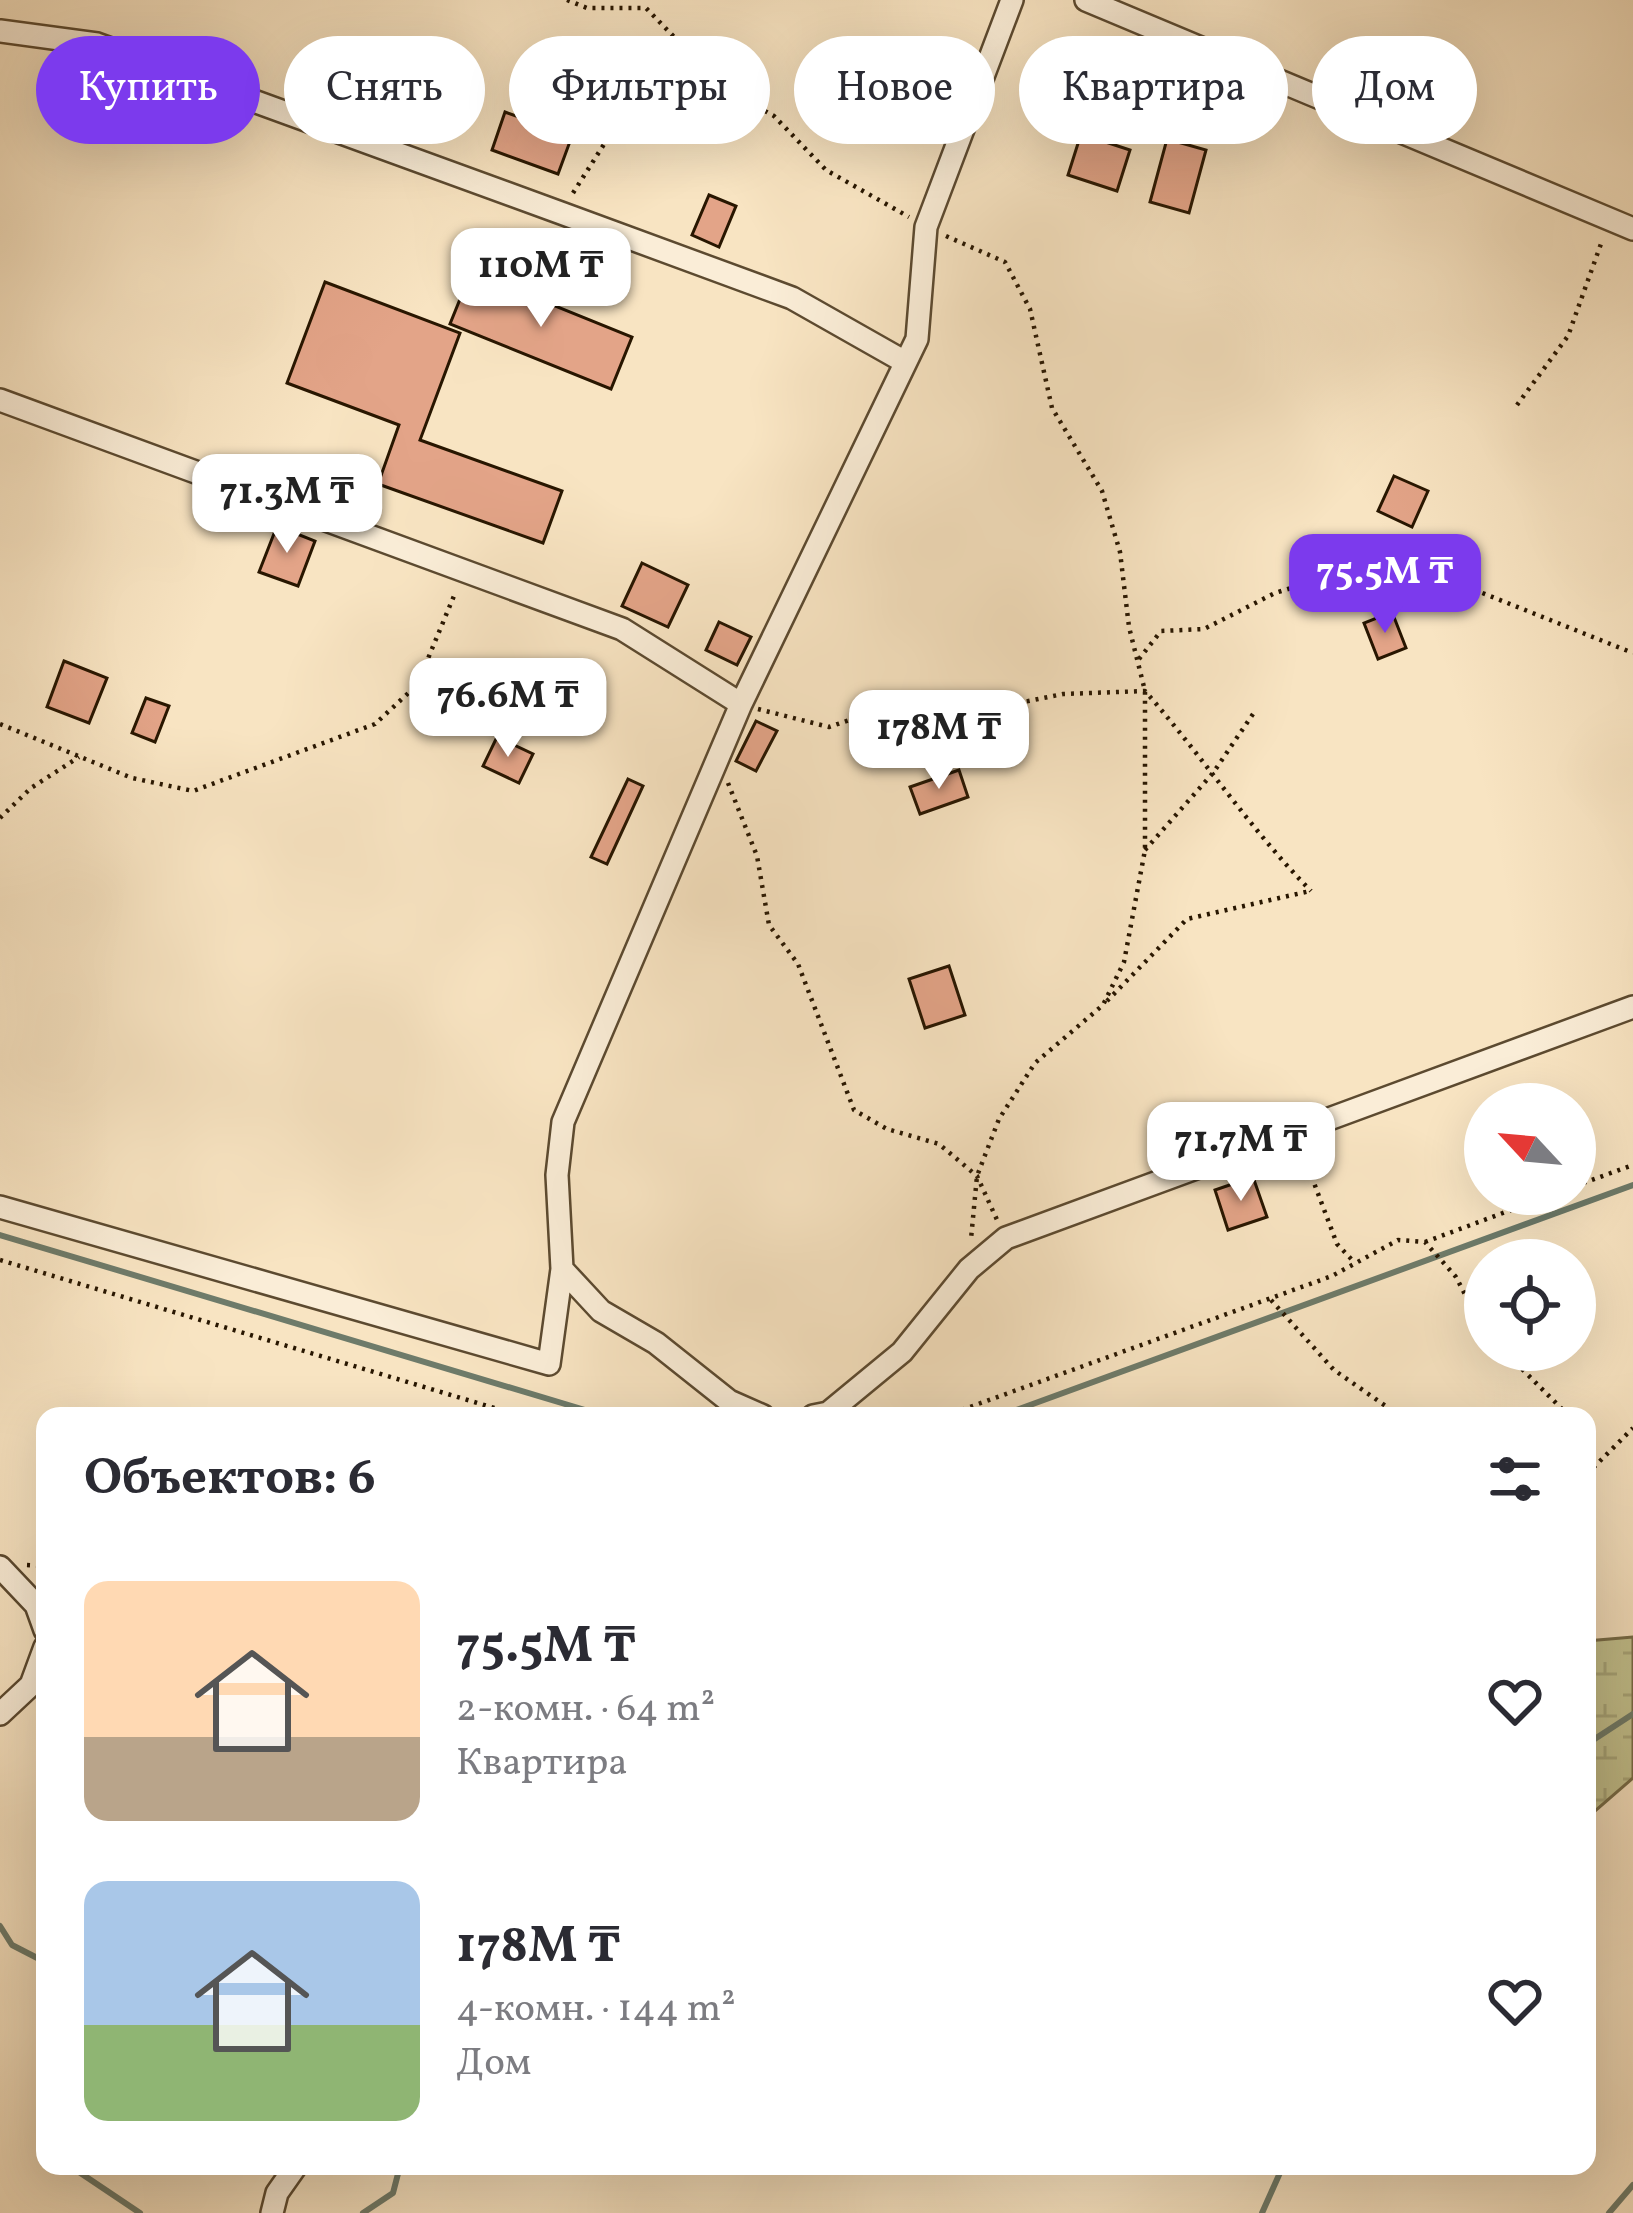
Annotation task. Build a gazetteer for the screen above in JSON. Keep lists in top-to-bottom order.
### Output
{
  "north": "top left",
  "page": {
    "chip": [
      "Купить",
      "Снять",
      "Фильтры",
      "Новое",
      "Квартира",
      "Дом"
    ],
    "price": [
      "110M ₸",
      "71.3M ₸",
      "75.5M ₸",
      "76.6M ₸",
      "178M ₸",
      "71.7M ₸"
    ],
    "heading": "Объектов: 6",
    "list": [
      {
        "name": "75.5M ₸",
        "note": "2-комн. · 64 m² · Квартира"
      },
      {
        "name": "178M ₸",
        "note": "4-комн. · 144 m² · Дом"
      }
    ]
  }
}
